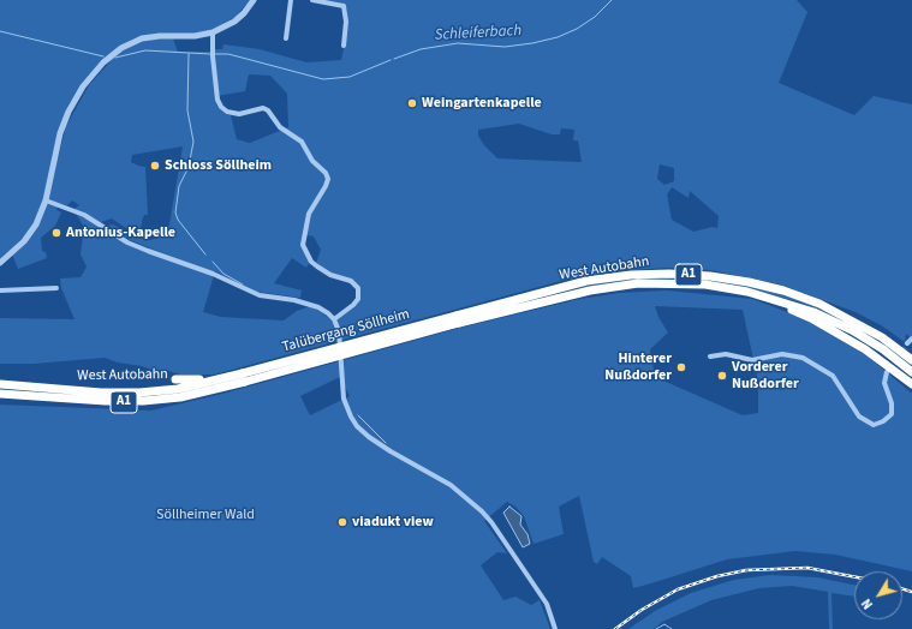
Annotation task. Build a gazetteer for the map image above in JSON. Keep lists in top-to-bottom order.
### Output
{
  "streets": {
    "highway": ["West Autobahn", "A1", "Talübergang Söllheim"]
  },
  "crossings": [
    ["West Autobahn", "Talübergang Söllheim"]
  ],
  "water": ["Schleiferbach"],
  "parks": ["Söllheimer Wald"],
  "places": [
    "Weingartenkapelle",
    "Schloss Söllheim",
    "Antonius-Kapelle",
    "Hinterer Nußdorfer",
    "Vorderer Nußdorfer",
    "viadukt view"
  ],
  "north": "bottom left"
}
